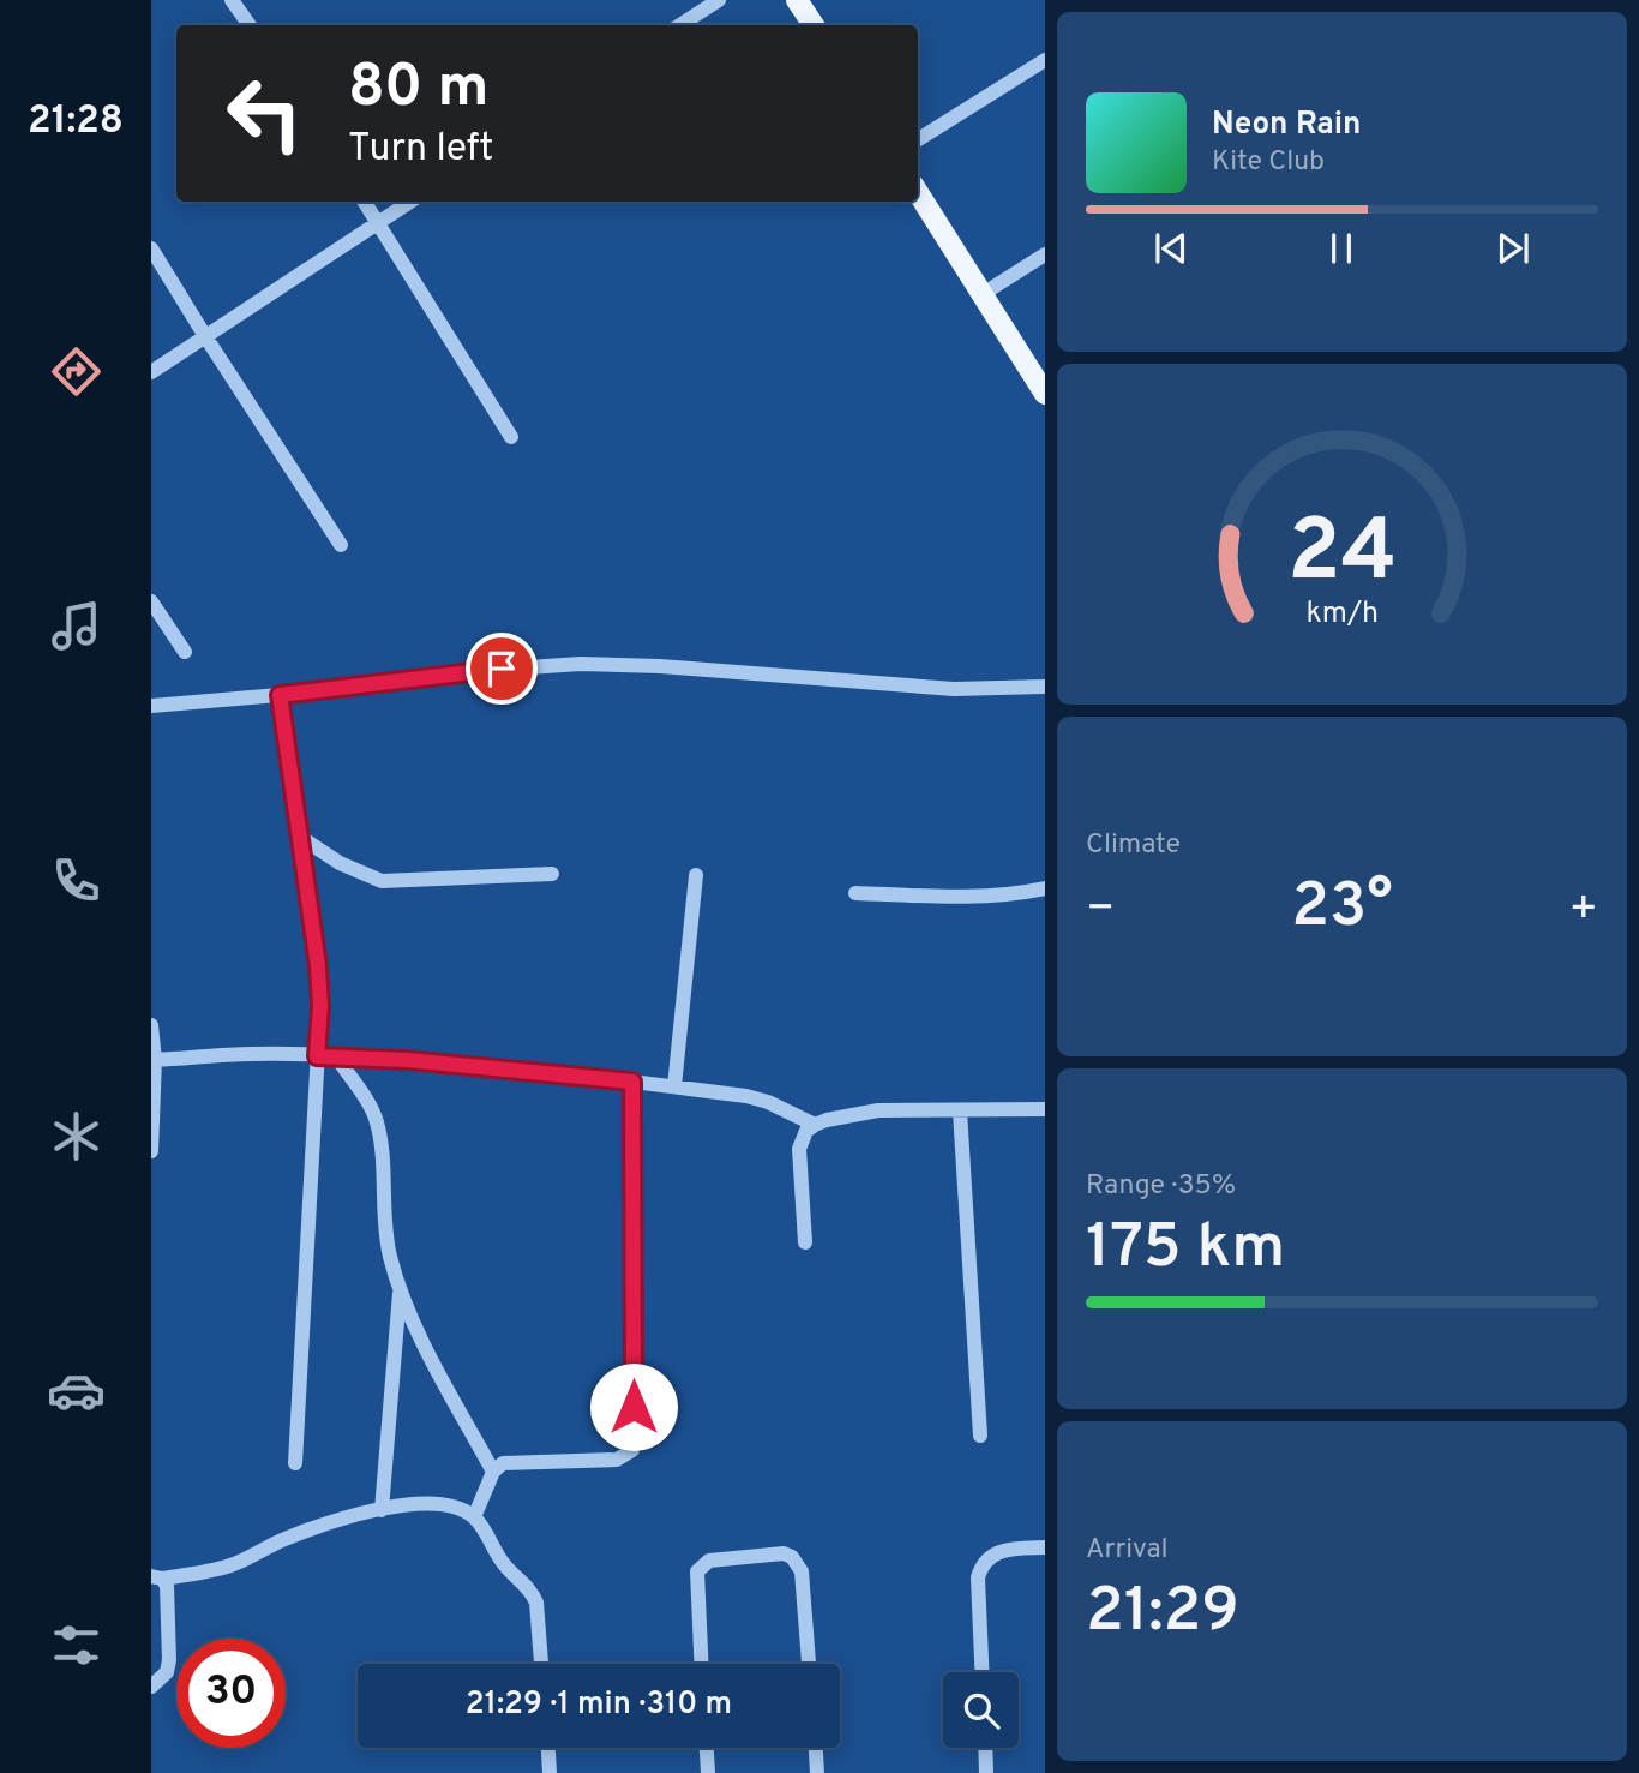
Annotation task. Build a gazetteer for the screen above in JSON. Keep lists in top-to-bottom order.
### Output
{
  "page": {
    "tabs": "21:28",
    "turn": ["80 m", "Turn left"],
    "song": ["Neon Rain", "Kite Club"],
    "tile": [
      "Climate",
      ["Range · 35%", "175 km"],
      ["Arrival", "21:29"]
    ],
    "heat": ["−", "23°", "+"],
    "limit": "30",
    "trip": "21:29 · 1 min · 310 m",
    "gauge": ["24", "km/h"]
  }
}
